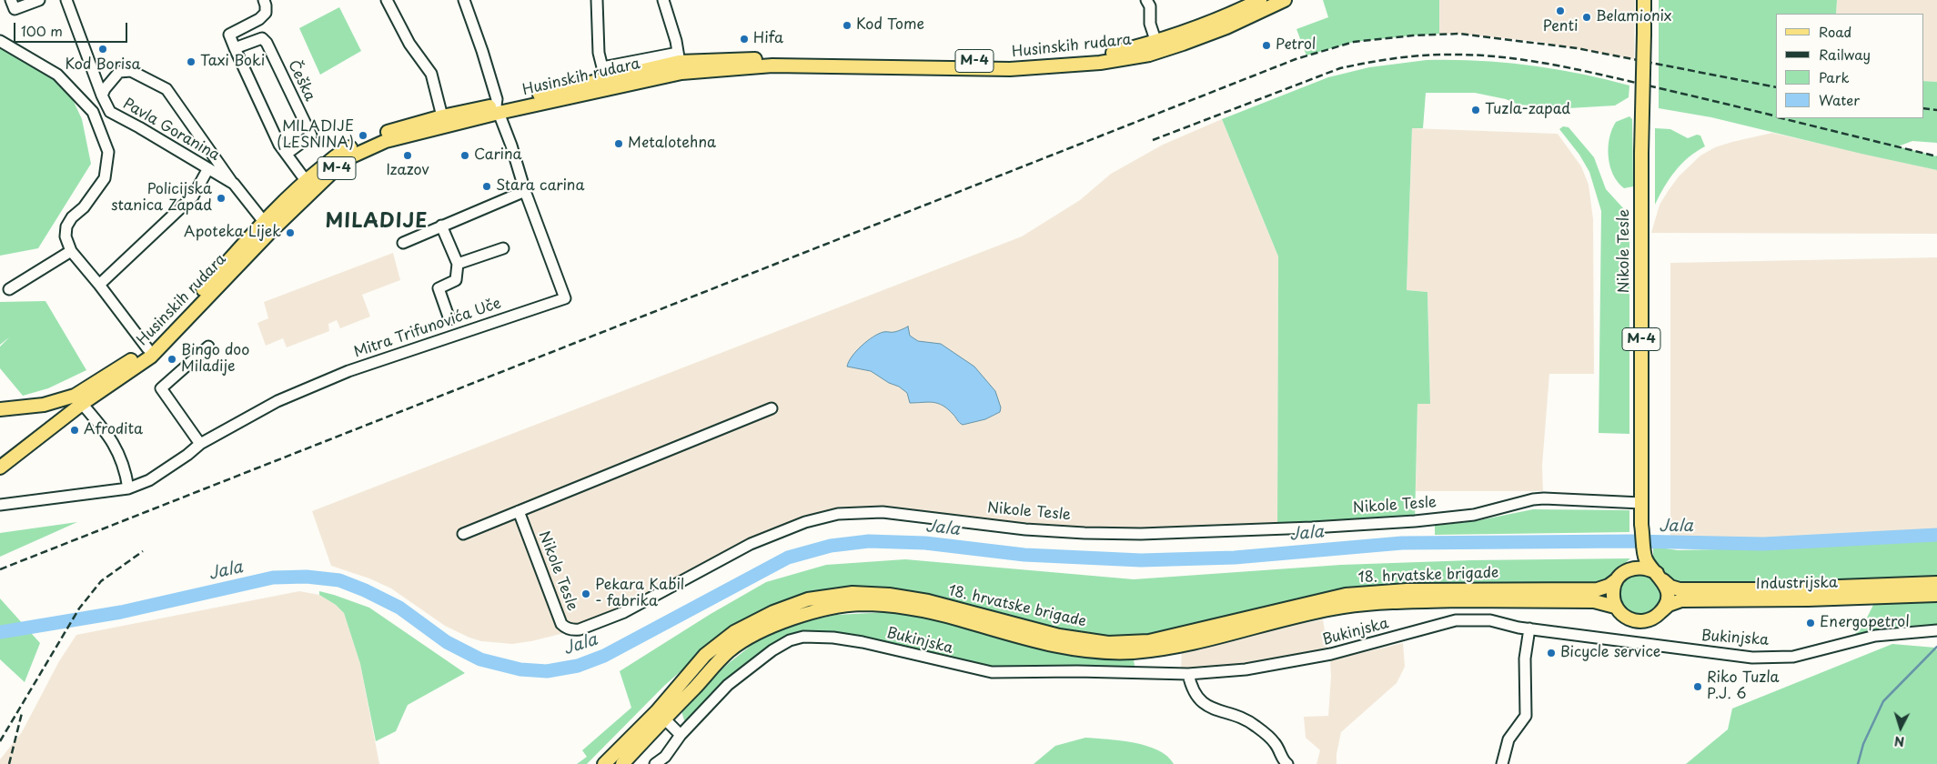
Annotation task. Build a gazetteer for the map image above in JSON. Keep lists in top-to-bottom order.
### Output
{
  "streets": {
    "main road": [
      "Husinskih rudara",
      "M-4",
      "Nikole Tesle",
      "18. hrvatske brigade",
      "Industrijska"
    ],
    "street": [
      "Češka",
      "Pavla Goranina",
      "Mitra Trifunovića Uče",
      "Bukinjska"
    ]
  },
  "crossings": [
    ["Husinskih rudara", "Pavla Goranina"],
    ["Husinskih rudara", "Mitra Trifunovića Uče"],
    ["M-4", "Nikole Tesle"],
    ["M-4", "18. hrvatske brigade"],
    ["M-4", "Industrijska"],
    ["Nikole Tesle", "18. hrvatske brigade"],
    ["Nikole Tesle", "Industrijska"],
    ["18. hrvatske brigade", "Industrijska"]
  ],
  "districts": ["MILADIJE"],
  "water": ["Jala"],
  "places": [
    "Penti",
    "Belamionix",
    "Kod Tome",
    "Hifa",
    "Petrol",
    "Kod Borisa",
    "Taxi Boki",
    "Tuzla-zapad",
    "MILADIJE (LESNINA)",
    "Metalotehna",
    "Izazov",
    "Carina",
    "Stara carina",
    "Policijska stanica Zapad",
    "Apoteka Lijek",
    "Bingo doo Miladije",
    "Afrodita",
    "Pekara Kabil - fabrika",
    "Energopetrol",
    "Bicycle service",
    "Riko Tuzla P.J. 6"
  ],
  "legend": [
    "Road",
    "Railway",
    "Park",
    "Water"
  ],
  "scale_bar": "100 m",
  "north": "bottom"
}
